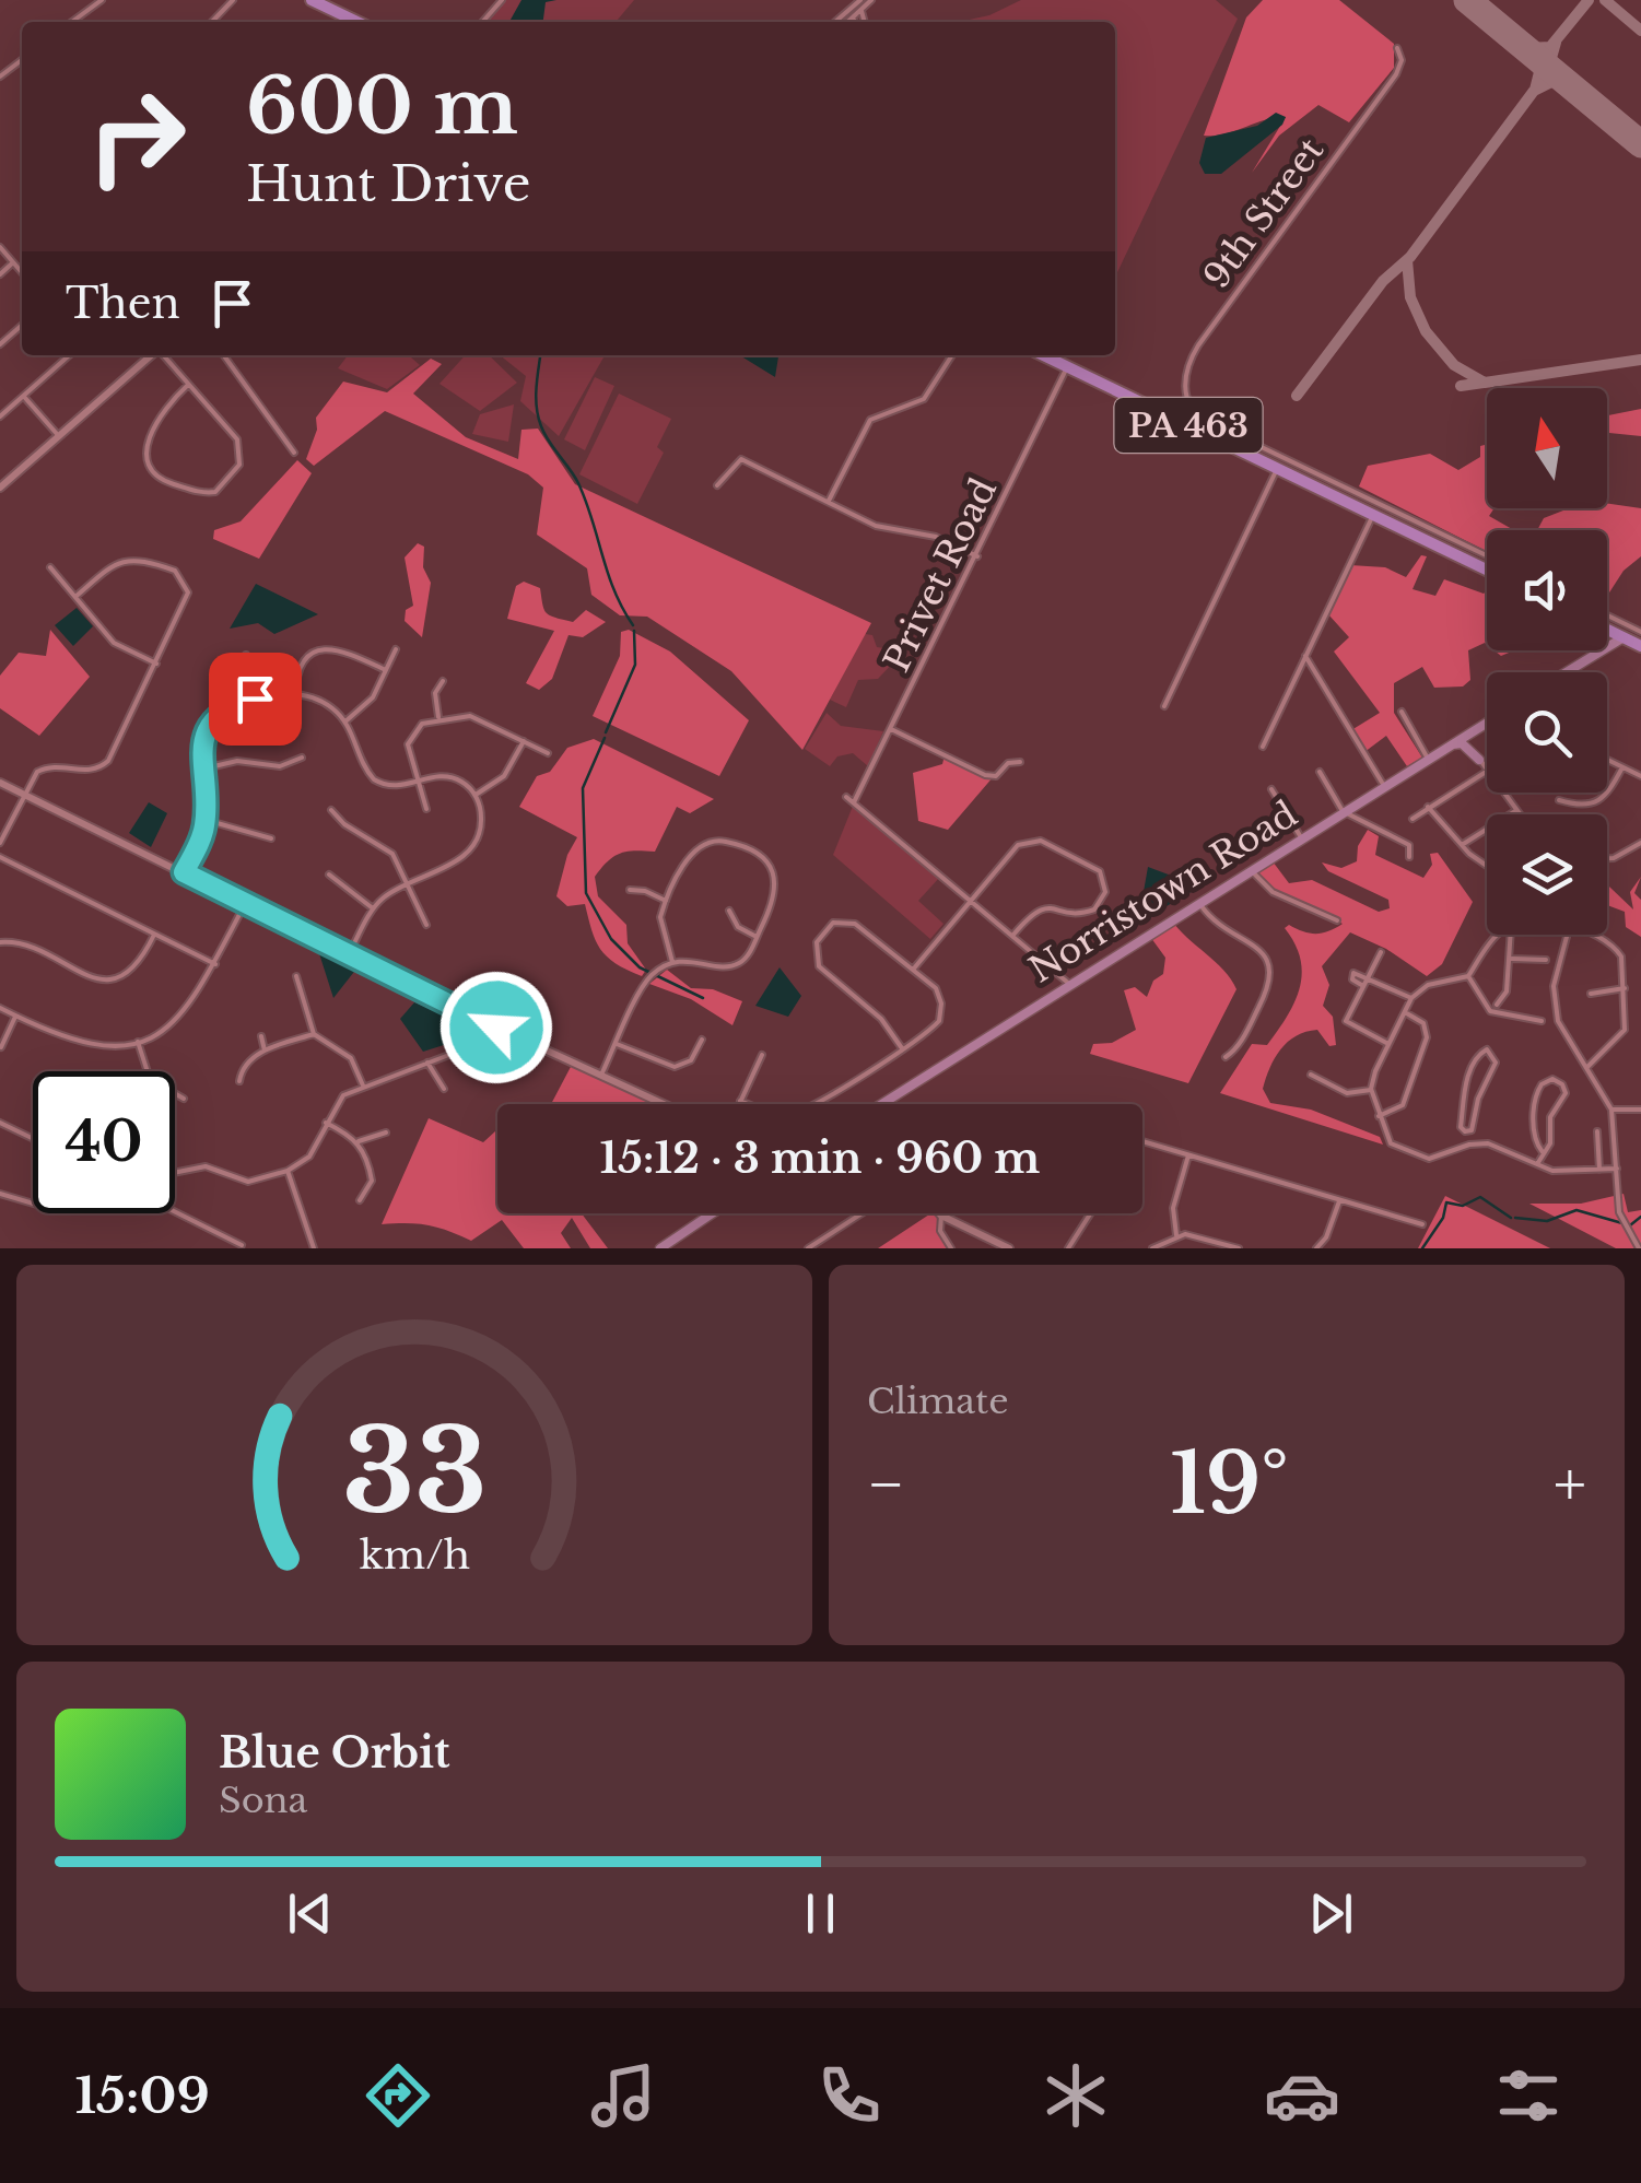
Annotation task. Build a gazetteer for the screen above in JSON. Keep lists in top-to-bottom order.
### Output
{
  "streets": {
    "main road": ["PA 463", "Norristown Road"],
    "street": ["9th Street", "Privet Road"]
  },
  "crossings": [
    ["PA 463", "Privet Road"]
  ],
  "north": "top",
  "page": {
    "turn": ["600 m", "Hunt Drive"],
    "then": "Then",
    "limit": "40",
    "trip": "15:12 · 3 min · 960 m",
    "tile": "Climate",
    "heat": ["−", "19°", "+"],
    "song": ["Blue Orbit", "Sona"],
    "tabs": "15:09",
    "gauge": ["33", "km/h"]
  }
}
